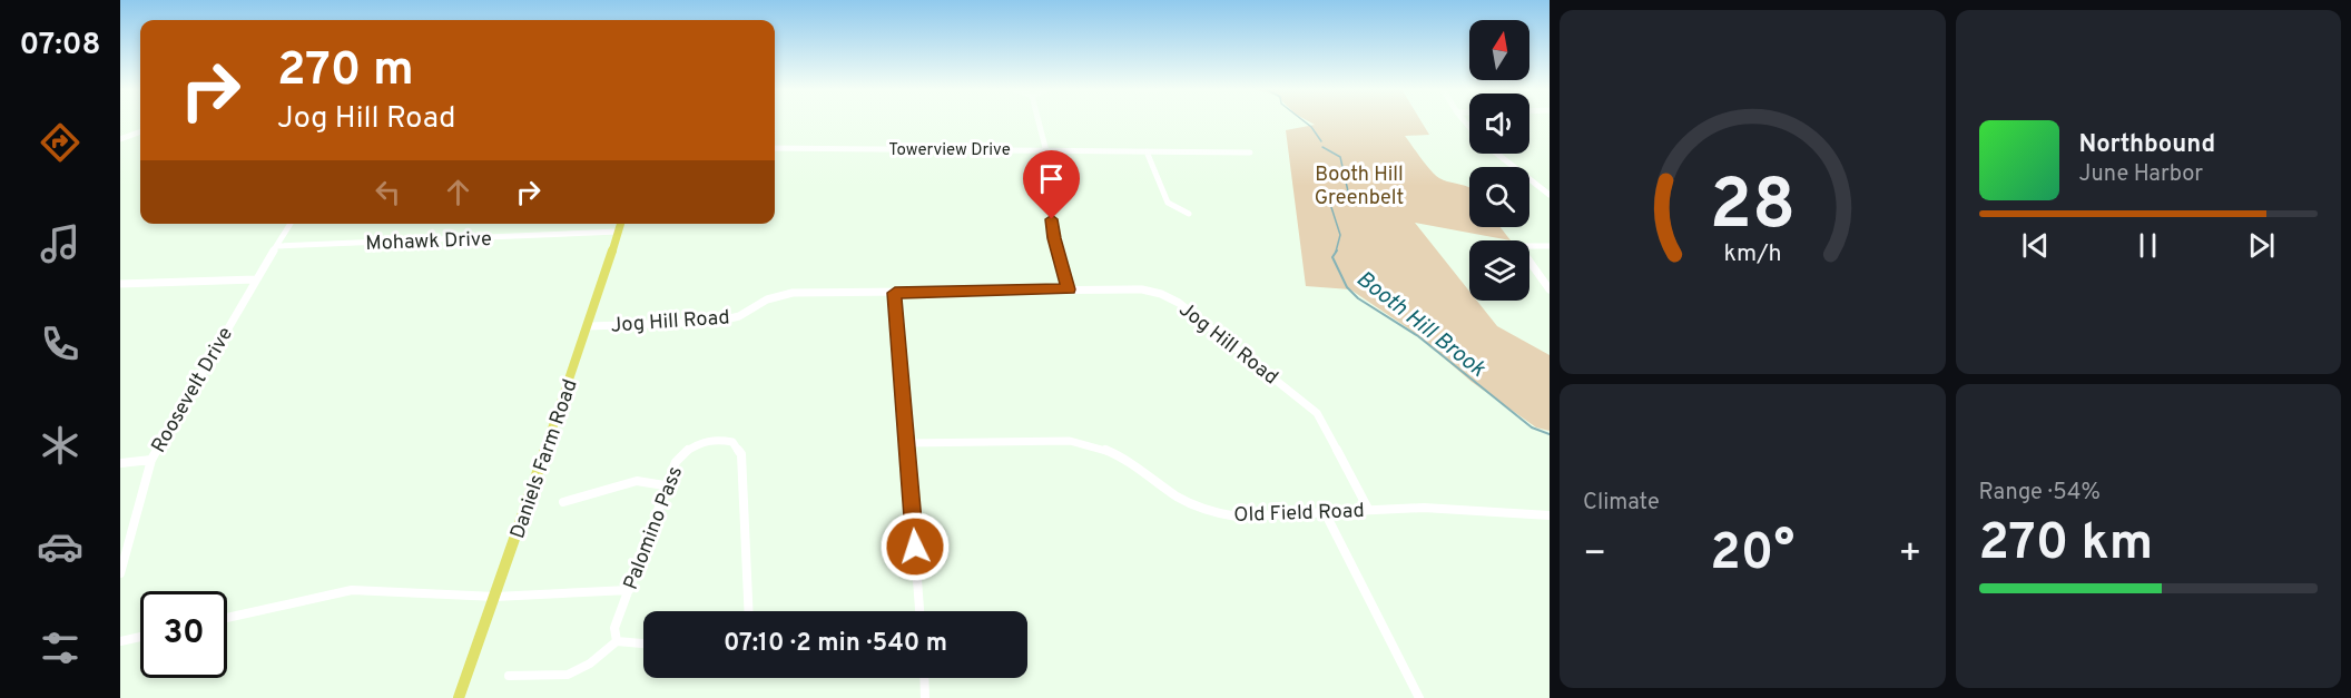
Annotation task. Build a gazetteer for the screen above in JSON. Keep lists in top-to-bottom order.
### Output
{
  "streets": {
    "main road": ["Daniels Farm Road"],
    "street": [
      "Towerview Drive",
      "Mohawk Drive",
      "Jog Hill Road",
      "Roosevelt Drive",
      "Old Field Road",
      "Palomino Pass"
    ]
  },
  "crossings": [
    ["Mohawk Drive", "Roosevelt Drive"],
    ["Mohawk Drive", "Daniels Farm Road"],
    ["Jog Hill Road", "Daniels Farm Road"],
    ["Jog Hill Road", "Old Field Road"]
  ],
  "water": ["Booth Hill Brook"],
  "parks": ["Booth Hill Greenbelt"],
  "north": "top",
  "page": {
    "tabs": "07:08",
    "turn": ["270 m", "Jog Hill Road"],
    "song": ["Northbound", "June Harbor"],
    "tile": [
      "Climate",
      ["Range · 54%", "270 km"]
    ],
    "heat": ["−", "20°", "+"],
    "limit": "30",
    "trip": "07:10 · 2 min · 540 m",
    "gauge": ["28", "km/h"]
  }
}
